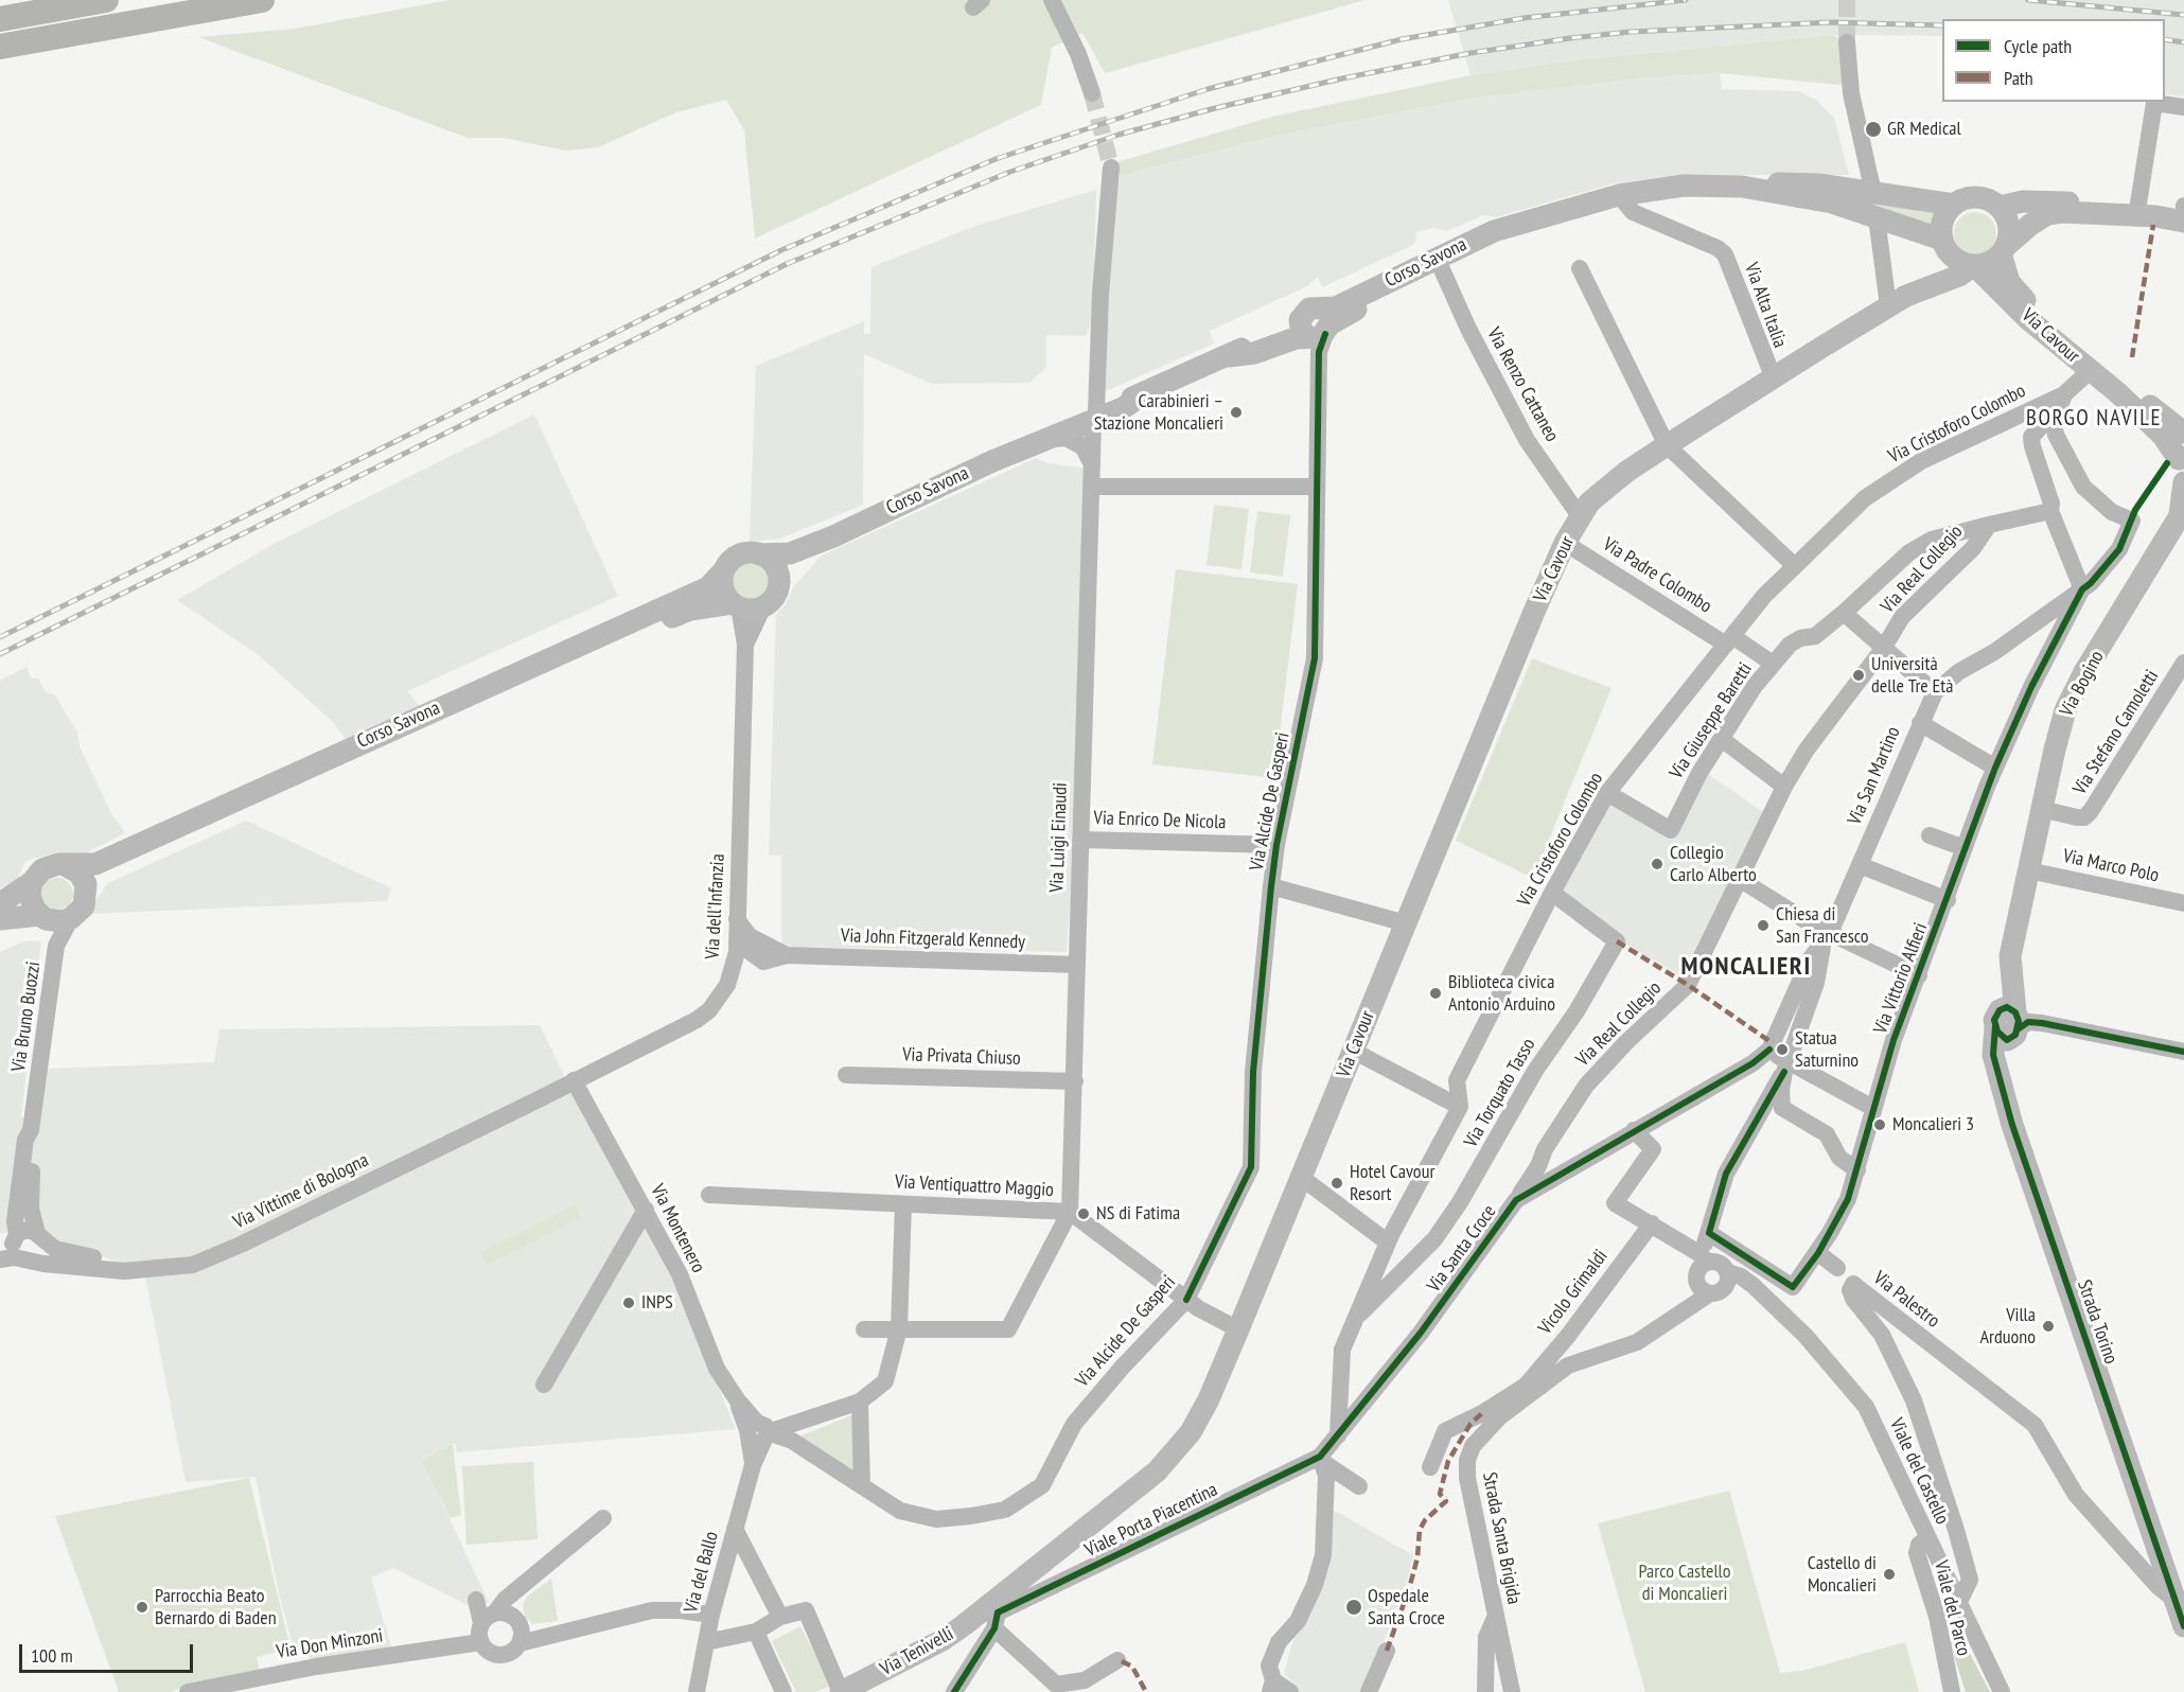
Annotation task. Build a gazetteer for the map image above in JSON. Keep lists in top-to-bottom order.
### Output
{
  "streets": {
    "main road": [
      "Corso Savona",
      "Via Cavour",
      "Via Bogino",
      "Strada Torino",
      "Via Tenivelli"
    ],
    "street": [
      "Via Alta Italia",
      "Via Renzo Cattaneo",
      "Via Cristoforo Colombo",
      "Via Real Collegio",
      "Via Padre Colombo",
      "Via Giuseppe Baretti",
      "Via Stefano Camoletti",
      "Via San Martino",
      "Via Alcide De Gasperi",
      "Via Enrico De Nicola",
      "Via Luigi Einaudi",
      "Via Marco Polo",
      "Via dell'Infanzia",
      "Via John Fitzgerald Kennedy",
      "Via Vittorio Alfieri",
      "Via Bruno Buozzi",
      "Via Privata Chiuso",
      "Via Torquato Tasso",
      "Via Ventiquattro Maggio",
      "Via Vittime di Bologna",
      "Via Montenero",
      "Via Santa Croce",
      "Vicolo Grimaldi",
      "Via Palestro",
      "Viale del Castello",
      "Viale Porta Piacentina",
      "Strada Santa Brigida",
      "Via del Ballo",
      "Viale del Parco",
      "Via Don Minzoni"
    ]
  },
  "crossings": [
    ["Corso Savona", "Via Alta Italia"],
    ["Corso Savona", "Via Cavour"],
    ["Corso Savona", "Via Renzo Cattaneo"],
    ["Corso Savona", "Via Alcide De Gasperi"],
    ["Corso Savona", "Via Luigi Einaudi"],
    ["Corso Savona", "Via dell'Infanzia"],
    ["Corso Savona", "Via Bruno Buozzi"],
    ["Via Alta Italia", "Via Cavour"],
    ["Via Cavour", "Via Renzo Cattaneo"],
    ["Via Cavour", "Via Padre Colombo"],
    ["Via Cavour", "Via Bogino"],
    ["Via Cavour", "Via Ventiquattro Maggio"],
    ["Via Cavour", "Viale Porta Piacentina"],
    ["Via Cavour", "Via Tenivelli"],
    ["Via Cristoforo Colombo", "Via Padre Colombo"],
    ["Via Cristoforo Colombo", "Via Giuseppe Baretti"],
    ["Via Cristoforo Colombo", "Via Torquato Tasso"],
    ["Via Cristoforo Colombo", "Via Santa Croce"],
    ["Via Real Collegio", "Via Giuseppe Baretti"],
    ["Via Real Collegio", "Via Santa Croce"],
    ["Via Padre Colombo", "Via Giuseppe Baretti"],
    ["Via Bogino", "Via Stefano Camoletti"],
    ["Via Bogino", "Via Marco Polo"],
    ["Via Bogino", "Strada Torino"],
    ["Via San Martino", "Via Vittorio Alfieri"],
    ["Via Alcide De Gasperi", "Via Enrico De Nicola"],
    ["Via Alcide De Gasperi", "Via Ventiquattro Maggio"],
    ["Via Alcide De Gasperi", "Via Montenero"],
    ["Via Alcide De Gasperi", "Via del Ballo"],
    ["Via Enrico De Nicola", "Via Luigi Einaudi"],
    ["Via Luigi Einaudi", "Via John Fitzgerald Kennedy"],
    ["Via Luigi Einaudi", "Via Privata Chiuso"],
    ["Via Luigi Einaudi", "Via Ventiquattro Maggio"],
    ["Via Marco Polo", "Strada Torino"],
    ["Via dell'Infanzia", "Via John Fitzgerald Kennedy"],
    ["Via dell'Infanzia", "Via Vittime di Bologna"],
    ["Via dell'Infanzia", "Via Montenero"],
    ["Via Vittorio Alfieri", "Via Palestro"],
    ["Via Bruno Buozzi", "Via Vittime di Bologna"],
    ["Via Vittime di Bologna", "Via Montenero"],
    ["Via Montenero", "Via del Ballo"],
    ["Via Santa Croce", "Viale Porta Piacentina"],
    ["Vicolo Grimaldi", "Strada Santa Brigida"],
    ["Via Palestro", "Strada Torino"],
    ["Via Palestro", "Viale del Castello"],
    ["Viale del Castello", "Strada Santa Brigida"],
    ["Viale del Castello", "Viale del Parco"],
    ["Viale Porta Piacentina", "Via Tenivelli"]
  ],
  "districts": ["BORGO NAVILE", "MONCALIERI"],
  "parks": ["Parco Castello di Moncalieri"],
  "places": [
    "GR Medical",
    "Carabinieri – Stazione Moncalieri",
    "Università delle Tre Età",
    "Collegio Carlo Alberto",
    "Chiesa di San Francesco",
    "Biblioteca civica Antonio Arduino",
    "Statua Saturnino",
    "Moncalieri 3",
    "Hotel Cavour Resort",
    "NS di Fatima",
    "INPS",
    "Villa Arduono",
    "Castello di Moncalieri",
    "Parrocchia Beato Bernardo di Baden",
    "Ospedale Santa Croce"
  ],
  "legend": ["Cycle path", "Path"],
  "scale_bar": "100 m"
}
